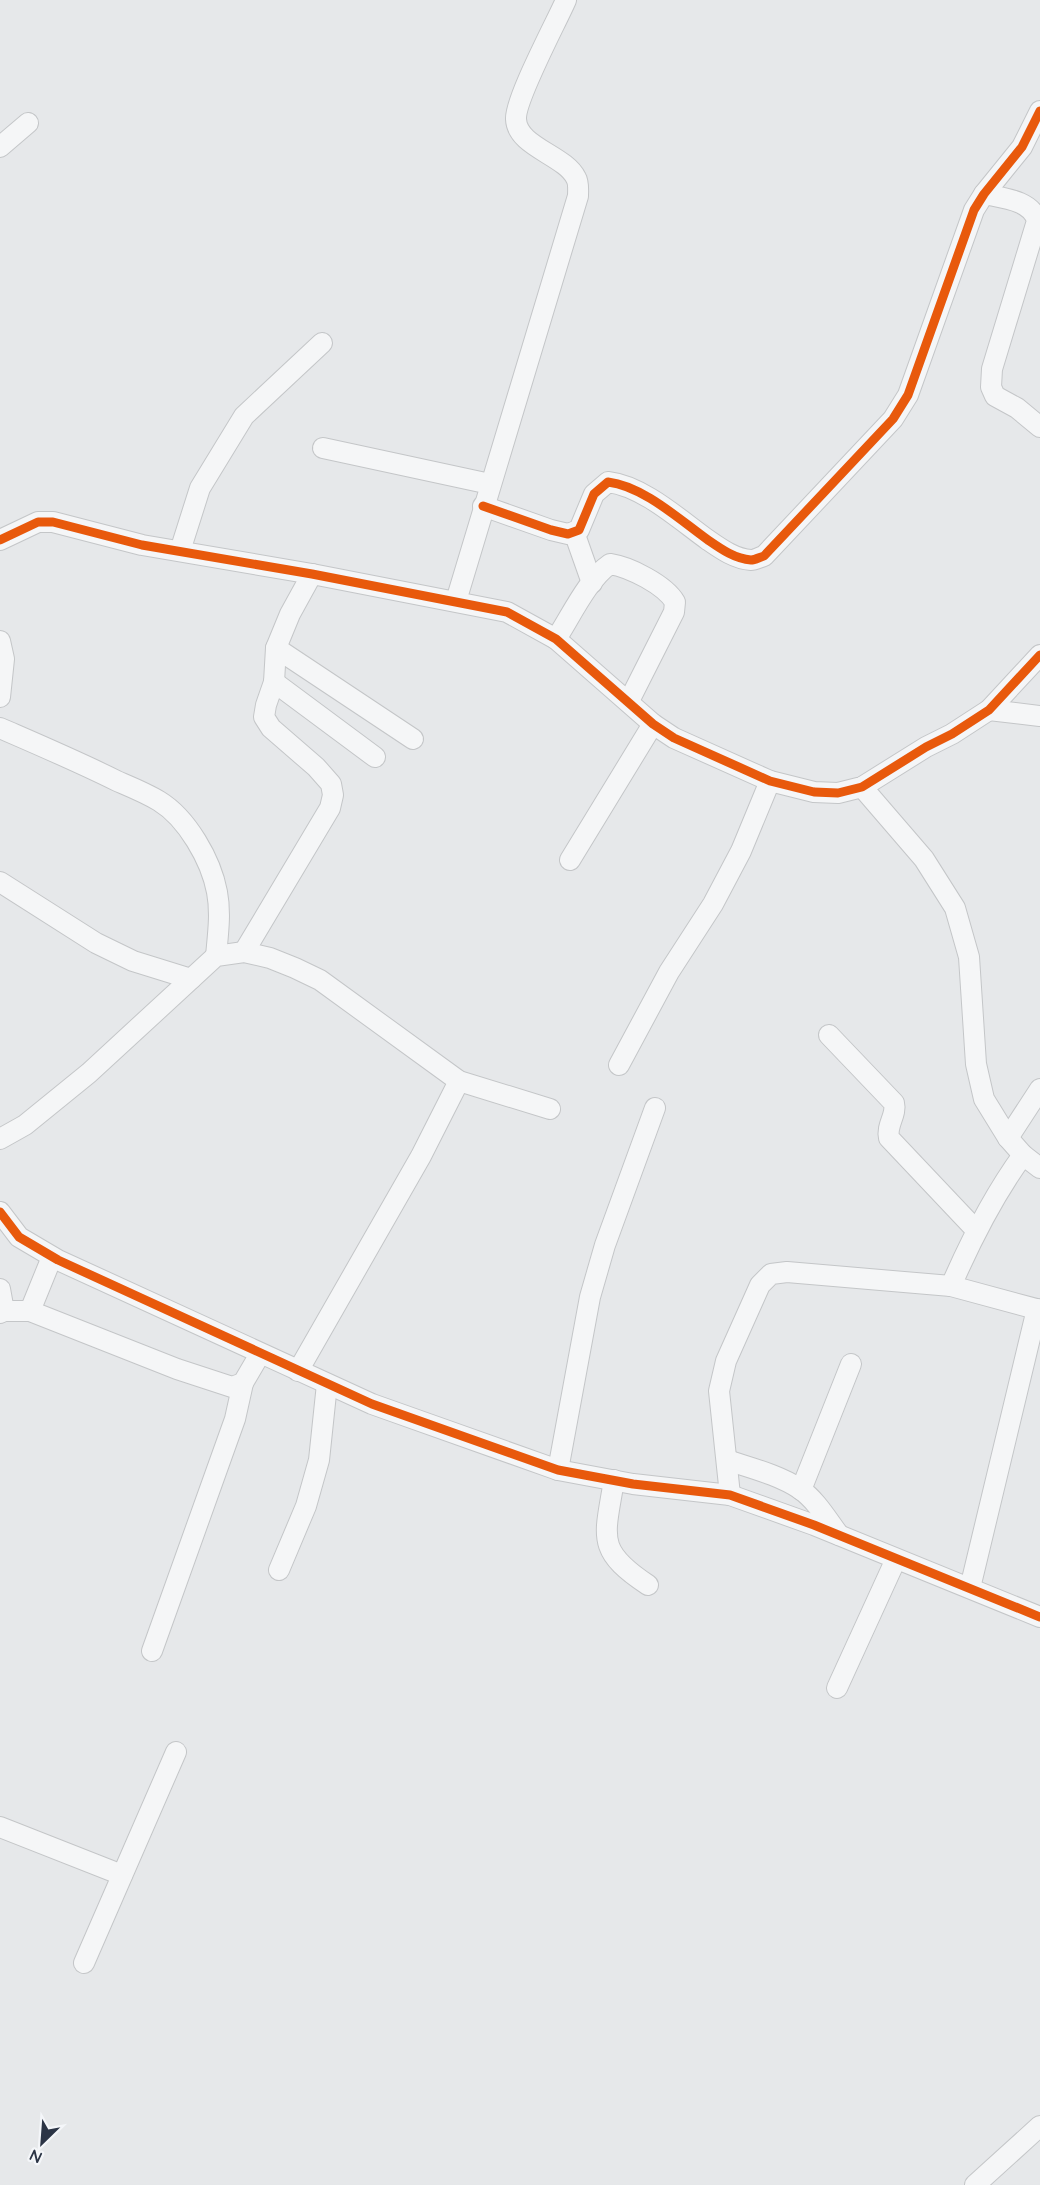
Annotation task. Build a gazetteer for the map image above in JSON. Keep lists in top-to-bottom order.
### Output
{
  "north": "bottom left"
}
